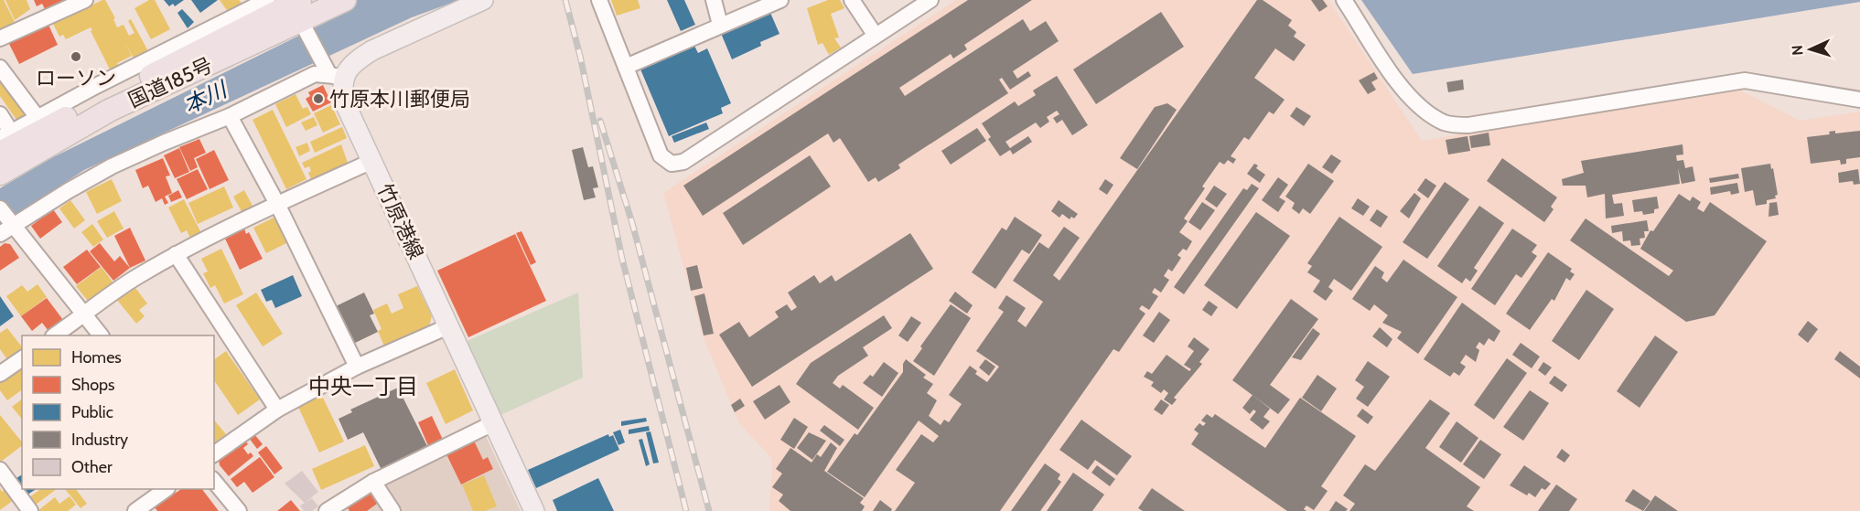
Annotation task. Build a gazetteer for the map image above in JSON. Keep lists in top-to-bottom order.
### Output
{
  "streets": {
    "highway": ["国道185号"],
    "main road": ["竹原港線"]
  },
  "districts": ["中央一丁目"],
  "water": ["本川"],
  "places": ["ローソン", "竹原本川郵便局"],
  "legend": [
    "Homes",
    "Shops",
    "Public",
    "Industry",
    "Other"
  ],
  "north": "left"
}
